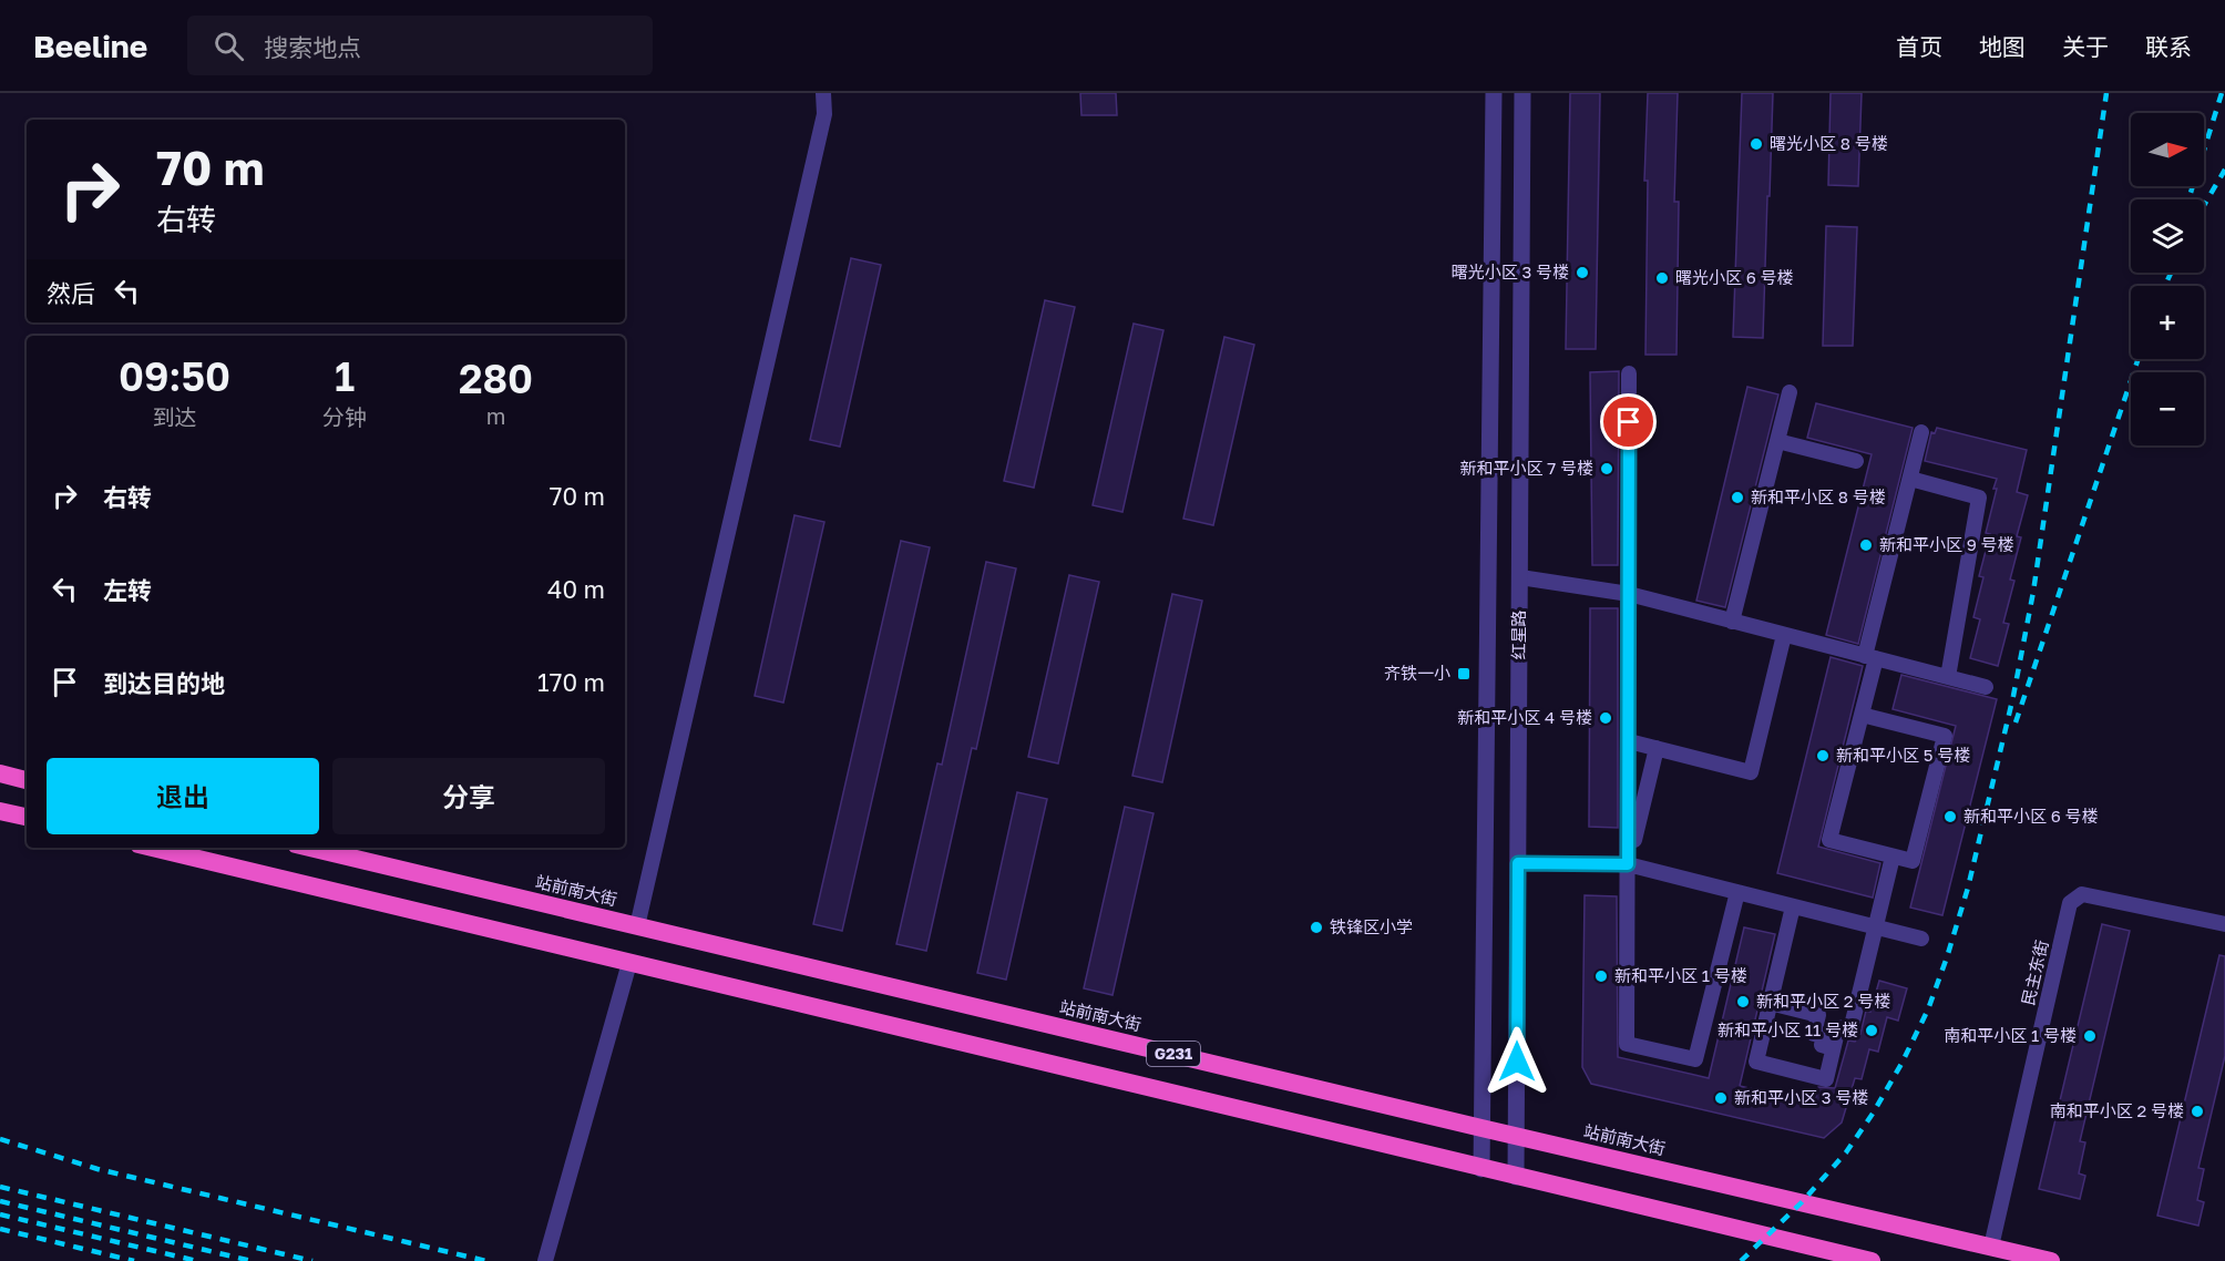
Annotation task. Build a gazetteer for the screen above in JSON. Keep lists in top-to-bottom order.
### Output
{
  "streets": {
    "highway": ["站前南大街", "G231"],
    "street": ["红星路", "民主东街"]
  },
  "crossings": [
    ["红星路", "站前南大街"],
    ["红星路", "G231"],
    ["站前南大街", "民主东街"]
  ],
  "places": {
    "other": [
      "曙光小区 8 号楼",
      "曙光小区 3 号楼",
      "曙光小区 6 号楼",
      "新和平小区 7 号楼",
      "新和平小区 8 号楼",
      "新和平小区 9 号楼",
      "新和平小区 4 号楼",
      "新和平小区 5 号楼",
      "新和平小区 6 号楼",
      "铁锋区小学",
      "新和平小区 1 号楼",
      "新和平小区 2 号楼",
      "新和平小区 11 号楼",
      "南和平小区 1 号楼",
      "新和平小区 3 号楼",
      "南和平小区 2 号楼"
    ],
    "transit": ["齐铁一小"]
  },
  "north": "right",
  "page": {
    "header": "Beeline",
    "search": "搜索地点",
    "nav": [
      "首页",
      "地图",
      "关于",
      "联系"
    ],
    "map_buttons": ["+", "−"],
    "turn": ["70 m", "右转"],
    "then": "然后",
    "eta": [
      "09:50",
      "到达",
      "1",
      "分钟",
      "280",
      "m"
    ],
    "list": [
      {
        "name": "右转",
        "value": "70 m"
      },
      {
        "name": "左转",
        "value": "40 m"
      },
      {
        "name": "到达目的地",
        "value": "170 m"
      }
    ],
    "buttons": ["退出", "分享"]
  }
}
